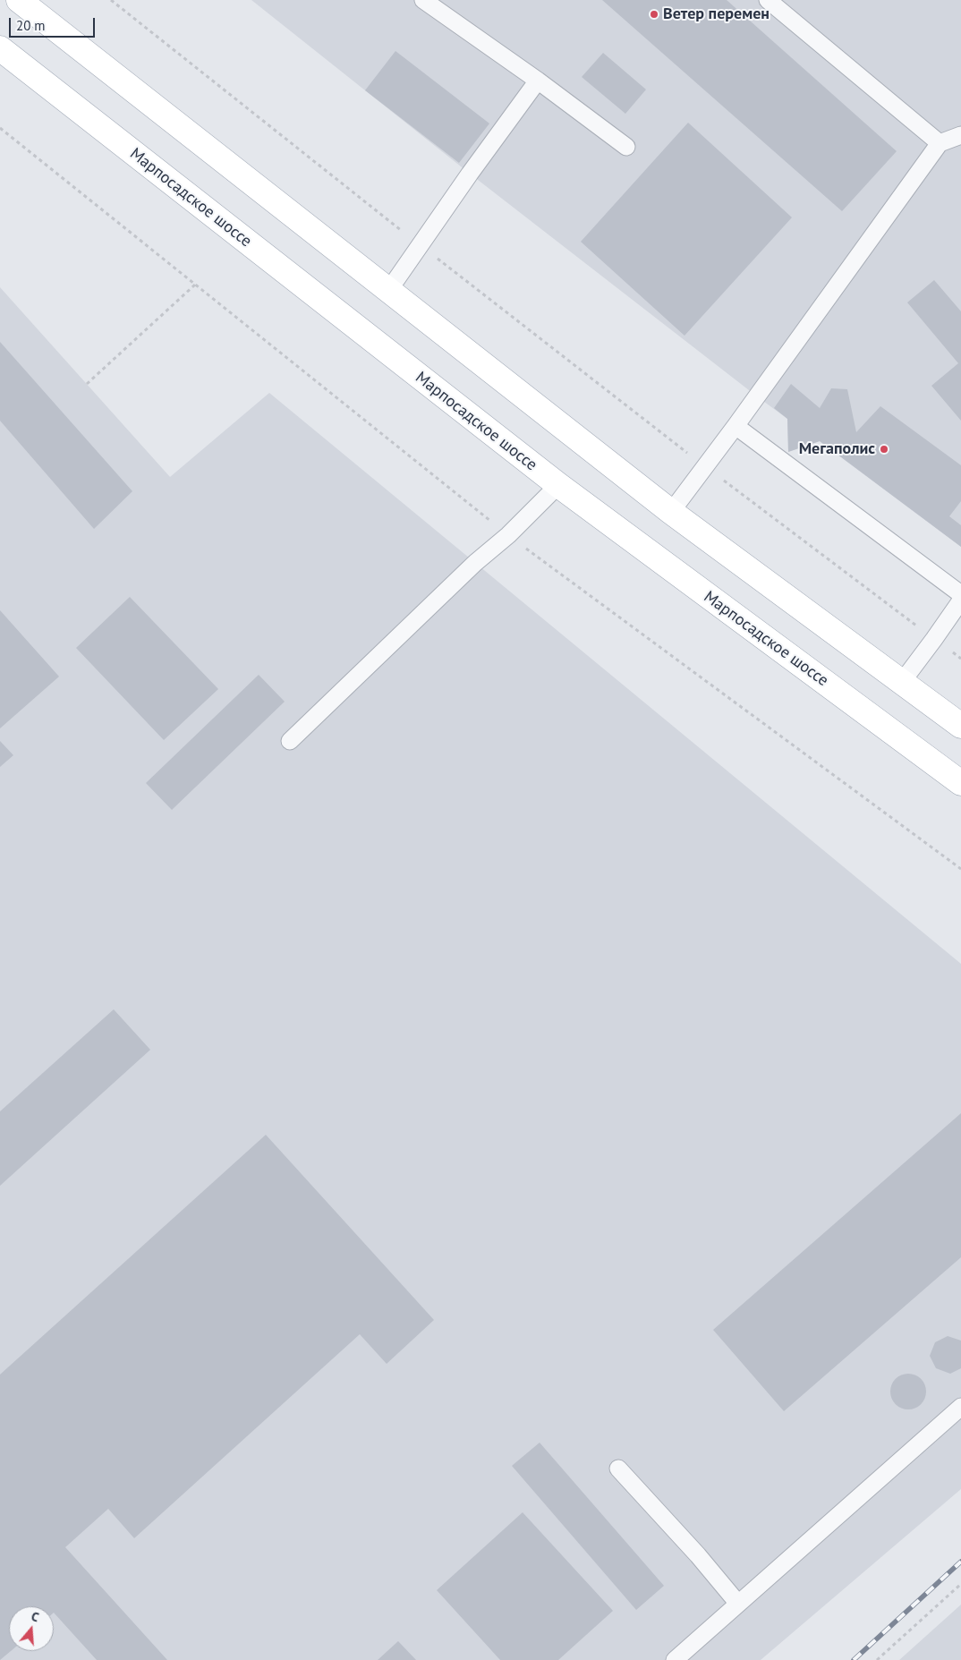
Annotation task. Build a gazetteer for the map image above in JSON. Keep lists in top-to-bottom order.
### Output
{
  "streets": {
    "main road": ["Марпосадское шоссе"]
  },
  "places": ["Ветер перемен", "Мегаполис"],
  "scale_bar": "20 m",
  "north": "top"
}
